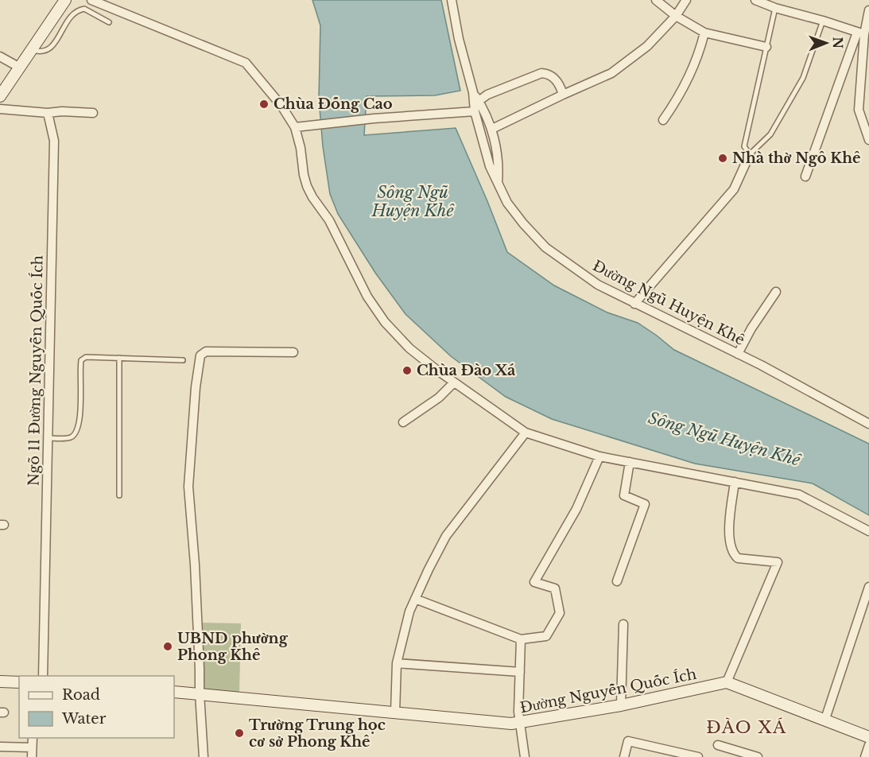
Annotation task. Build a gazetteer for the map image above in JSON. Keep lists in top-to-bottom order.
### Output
{
  "streets": {
    "street": ["Đường Ngũ Huyện Khê", "Ngõ 11 Đường Nguyễn Quốc Ích", "Đường Nguyễn Quốc Ích"]
  },
  "districts": ["ĐÀO XÁ"],
  "water": ["Sông Ngũ Huyện Khê"],
  "places": [
    "Chùa Đống Cao",
    "Nhà thờ Ngô Khê",
    "Chùa Đào Xá",
    "UBND phường Phong Khê",
    "Trường Trung học cơ sở Phong Khê"
  ],
  "legend": ["Road", "Water"],
  "north": "right"
}
